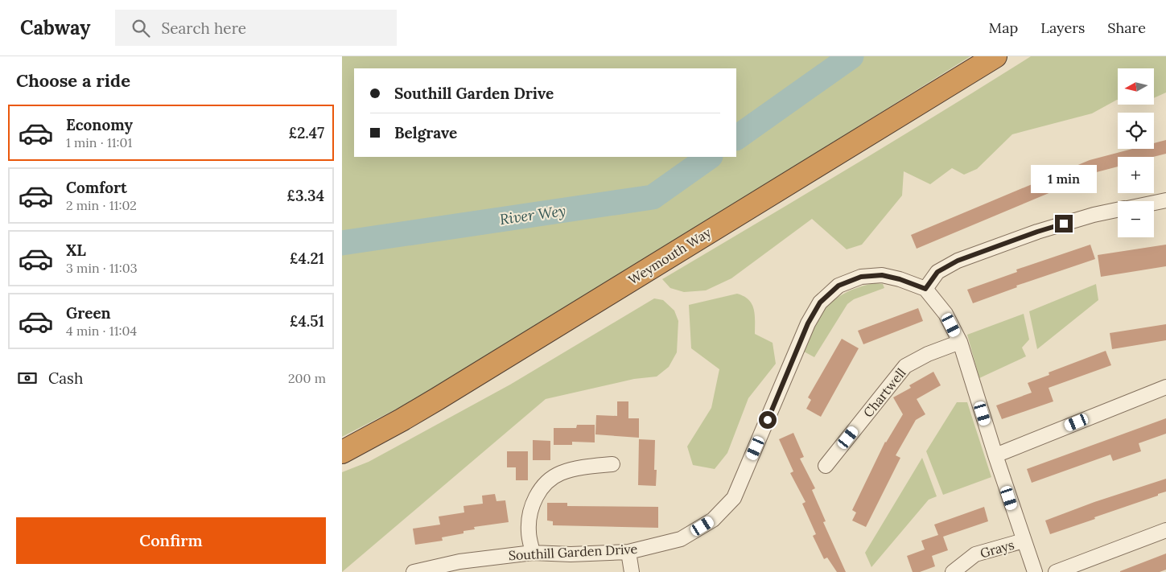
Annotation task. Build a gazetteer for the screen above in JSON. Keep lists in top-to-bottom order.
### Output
{
  "streets": {
    "highway": ["Weymouth Way"],
    "street": ["Chartwell", "Grays", "Southill Garden Drive"]
  },
  "water": ["River Wey"],
  "north": "left",
  "page": {
    "header": "Cabway",
    "search": "Search here",
    "nav": ["Map", "Layers", "Share"],
    "heading": "Choose a ride",
    "map_buttons": ["+", "−"],
    "banner": ["Southill Garden Drive", "Belgrave"],
    "list": [
      {
        "name": "Economy",
        "note": "1 min · 11:01",
        "value": "£2.47"
      },
      {
        "name": "Comfort",
        "note": "2 min · 11:02",
        "value": "£3.34"
      },
      {
        "name": "XL",
        "note": "3 min · 11:03",
        "value": "£4.21"
      },
      {
        "name": "Green",
        "note": "4 min · 11:04",
        "value": "£4.51"
      }
    ],
    "bubble": "1 min",
    "pay": ["Cash", "200 m"],
    "buttons": "Confirm"
  }
}
